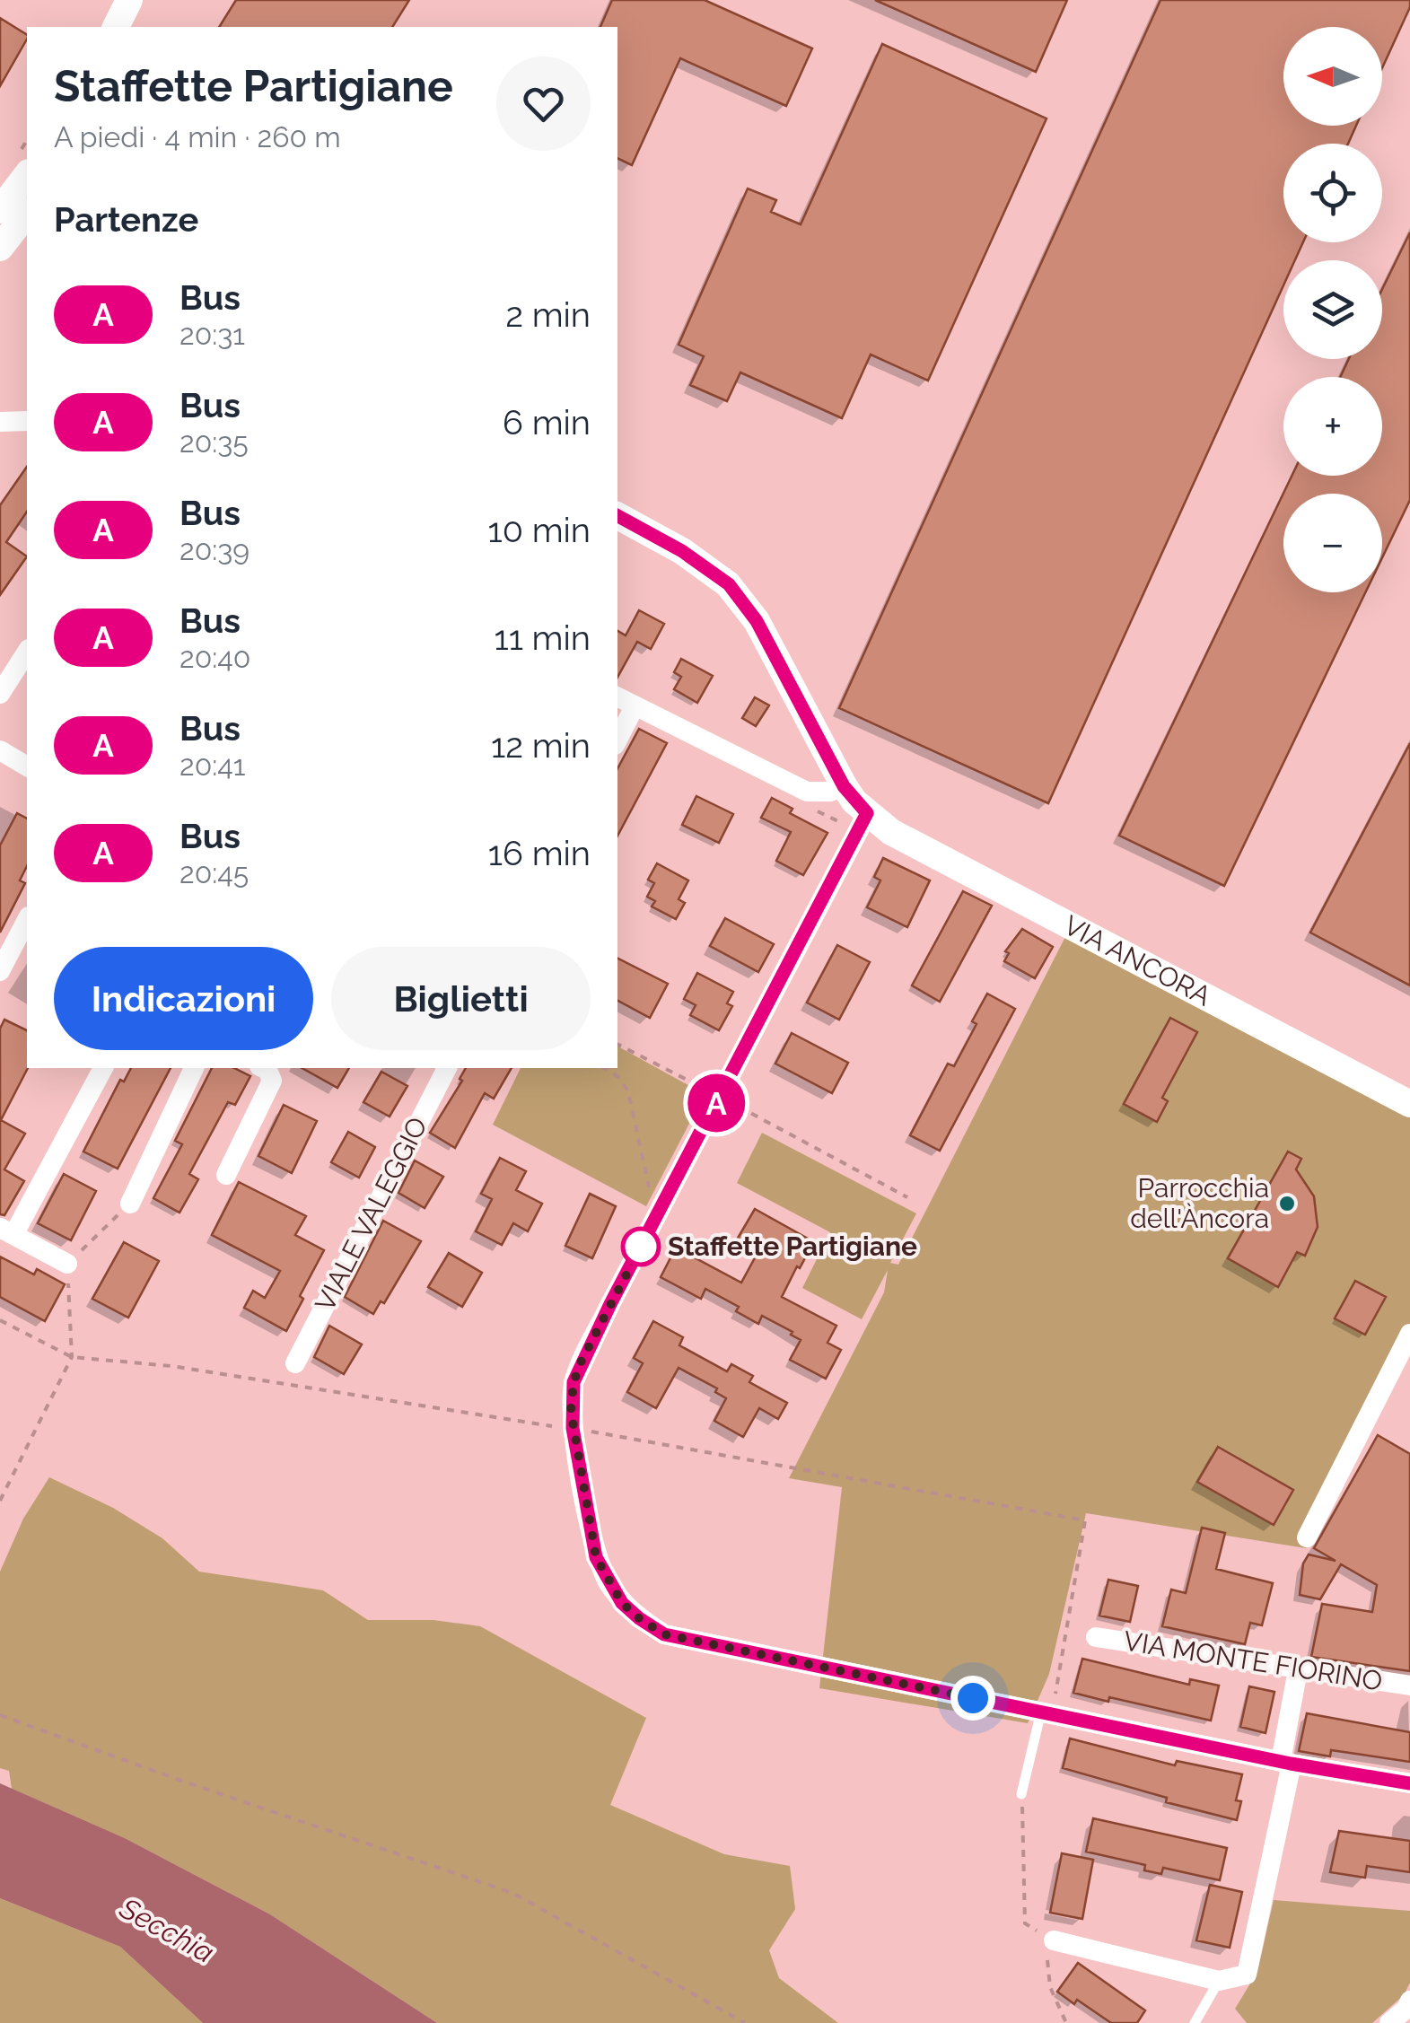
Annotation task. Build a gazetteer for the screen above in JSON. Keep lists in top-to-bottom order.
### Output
{
  "streets": {
    "main road": ["VIA ANCORA"],
    "street": ["VIALE VALEGGIO", "VIA MONTE FIORINO"]
  },
  "water": ["Secchia"],
  "places": ["Parrocchia dell'Àncora", "Staffette Partigiane"],
  "lines": ["bus line A"],
  "north": "left",
  "page": {
    "on_map": "A",
    "map_buttons": ["+", "−"],
    "heading": [
      ["Staffette Partigiane", "A piedi · 4 min · 260 m"],
      "Partenze"
    ],
    "list": [
      {
        "mark": "A",
        "name": "Bus",
        "note": "20:31",
        "value": "2 min"
      },
      {
        "mark": "A",
        "name": "Bus",
        "note": "20:35",
        "value": "6 min"
      },
      {
        "mark": "A",
        "name": "Bus",
        "note": "20:39",
        "value": "10 min"
      },
      {
        "mark": "A",
        "name": "Bus",
        "note": "20:40",
        "value": "11 min"
      },
      {
        "mark": "A",
        "name": "Bus",
        "note": "20:41",
        "value": "12 min"
      },
      {
        "mark": "A",
        "name": "Bus",
        "note": "20:45",
        "value": "16 min"
      }
    ],
    "buttons": ["Indicazioni", "Biglietti"]
  }
}
